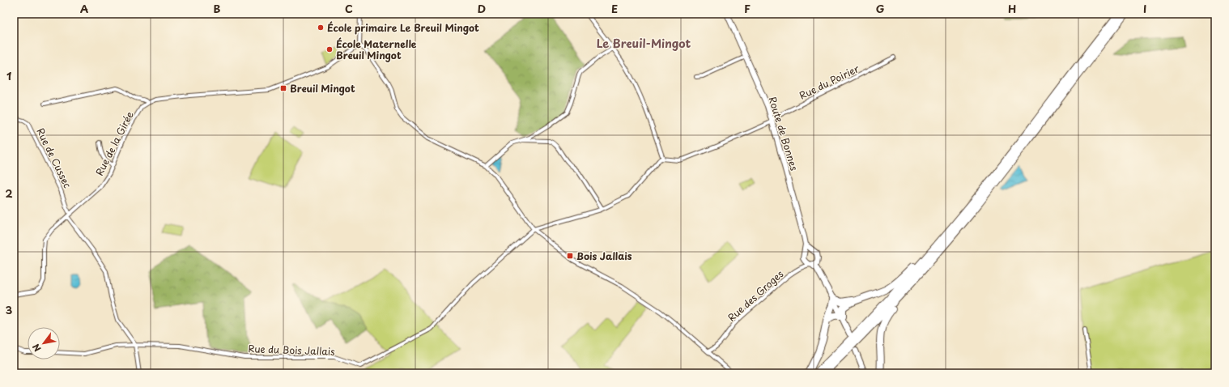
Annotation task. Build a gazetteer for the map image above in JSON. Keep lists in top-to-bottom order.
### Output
{
  "streets": {
    "street": [
      "Rue du Poirier",
      "Route de Bonnes",
      "Rue de la Girée",
      "Rue de Cussec",
      "Rue des Groges",
      "Rue du Bois Jallais"
    ]
  },
  "crossings": [
    ["Rue du Poirier", "Route de Bonnes"],
    ["Route de Bonnes", "Rue des Groges"],
    ["Rue de la Girée", "Rue de Cussec"],
    ["Rue de Cussec", "Rue du Bois Jallais"]
  ],
  "districts": ["Le Breuil-Mingot"],
  "places": {
    "other": ["École primaire Le Breuil Mingot", "École Maternelle Breuil Mingot"],
    "transit": ["Breuil Mingot", "Bois Jallais"]
  },
  "north": "bottom left",
  "grid": {
    "columns": [
      "A",
      "B",
      "C",
      "D",
      "E",
      "F",
      "G",
      "H",
      "I"
    ],
    "rows": ["1", "2", "3"]
  }
}
